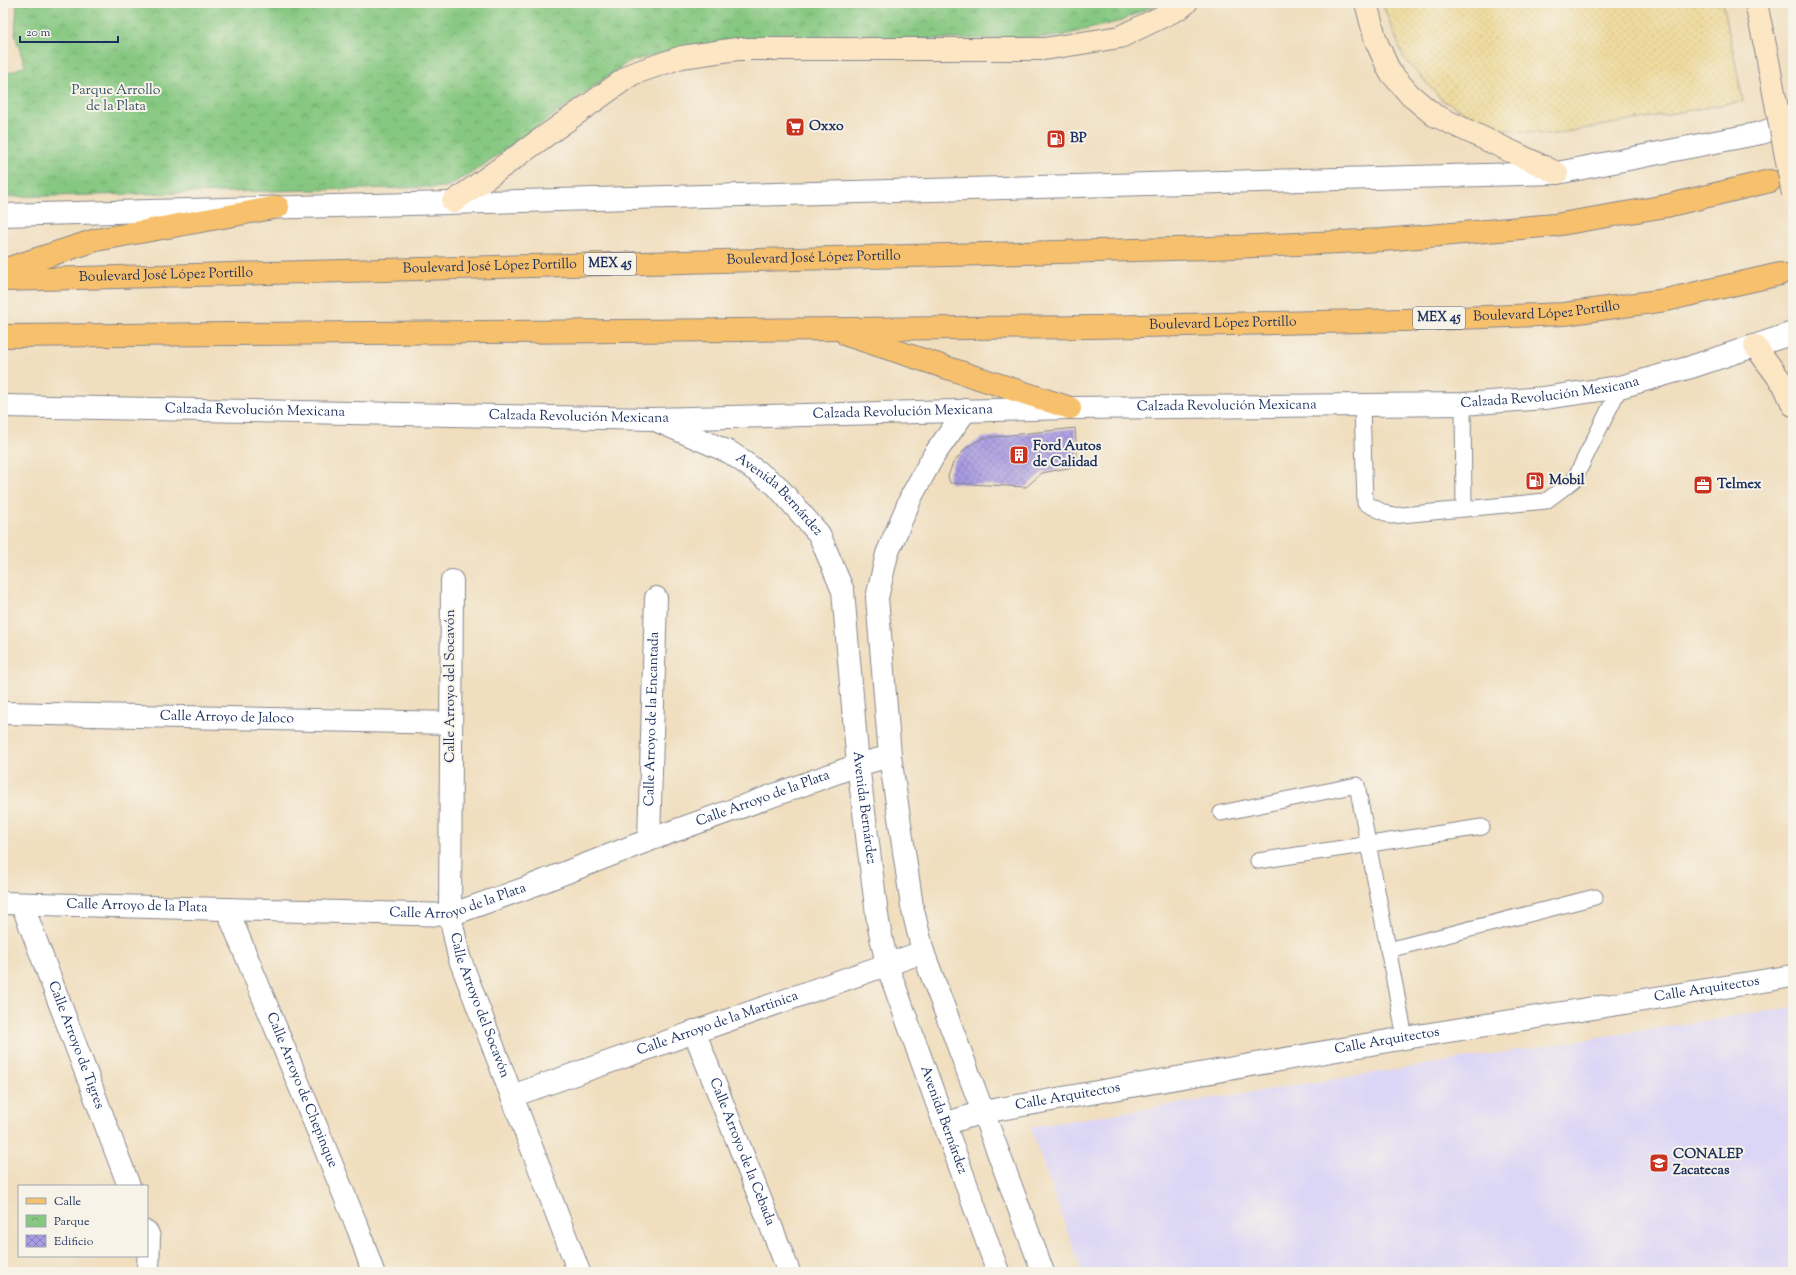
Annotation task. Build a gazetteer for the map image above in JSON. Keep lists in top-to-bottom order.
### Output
{
  "streets": {
    "main road": ["Boulevard José López Portillo", "MEX 45", "Boulevard López Portillo"],
    "street": [
      "Calzada Revolución Mexicana",
      "Avenida Bernárdez",
      "Calle Arroyo del Socavón",
      "Calle Arroyo de Jaloco",
      "Calle Arroyo de la Encantada",
      "Calle Arroyo de la Plata",
      "Calle Arquitectos",
      "Calle Arroyo de la Martinica",
      "Calle Arroyo de Tigres",
      "Calle Arroyo de Chepinque",
      "Calle Arroyo de la Cebada"
    ]
  },
  "crossings": [
    ["MEX 45", "Boulevard López Portillo"],
    ["Calzada Revolución Mexicana", "Avenida Bernárdez"],
    ["Avenida Bernárdez", "Calle Arroyo de la Plata"],
    ["Avenida Bernárdez", "Calle Arquitectos"],
    ["Avenida Bernárdez", "Calle Arroyo de la Martinica"],
    ["Calle Arroyo del Socavón", "Calle Arroyo de Jaloco"],
    ["Calle Arroyo del Socavón", "Calle Arroyo de la Plata"],
    ["Calle Arroyo del Socavón", "Calle Arroyo de la Martinica"],
    ["Calle Arroyo de la Encantada", "Calle Arroyo de la Plata"],
    ["Calle Arroyo de la Plata", "Calle Arroyo de Tigres"],
    ["Calle Arroyo de la Plata", "Calle Arroyo de Chepinque"],
    ["Calle Arroyo de la Martinica", "Calle Arroyo de la Cebada"]
  ],
  "parks": ["Parque Arrollo de la Plata"],
  "places": {
    "supermarket": ["Oxxo"],
    "fuel station": ["BP", "Mobil"],
    "building": ["Ford Autos de Calidad"],
    "office": ["Telmex"],
    "school or university": ["CONALEP Zacatecas"]
  },
  "legend": ["Calle", "Parque", "Edificio"],
  "scale_bar": "20 m"
}
